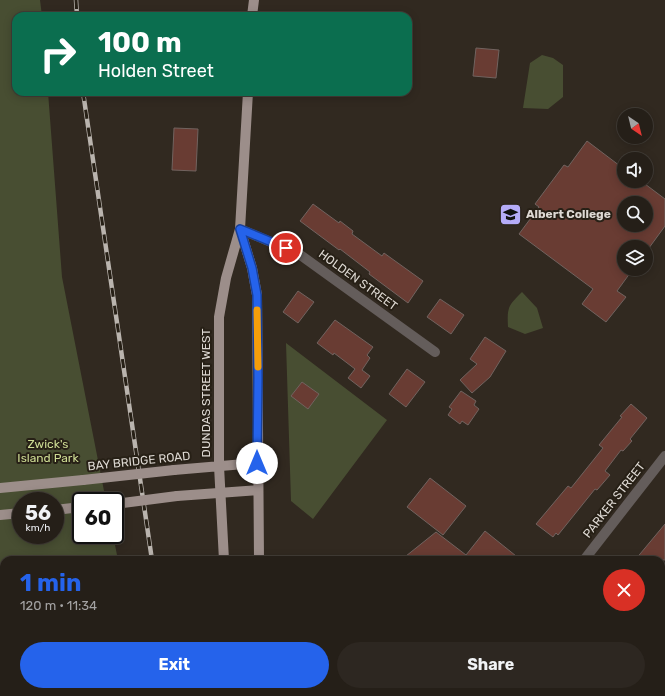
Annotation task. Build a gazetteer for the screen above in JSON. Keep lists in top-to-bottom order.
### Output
{
  "streets": {
    "main road": ["DUNDAS STREET WEST", "BAY BRIDGE ROAD"],
    "street": ["HOLDEN STREET", "PARKER STREET"]
  },
  "crossings": [
    ["HOLDEN STREET", "DUNDAS STREET WEST"],
    ["DUNDAS STREET WEST", "BAY BRIDGE ROAD"]
  ],
  "parks": ["Zwick's Island Park"],
  "places": {
    "school or university": ["Albert College"]
  },
  "north": "bottom right",
  "page": {
    "turn": ["100 m", "Holden Street"],
    "speed": "56 km/h",
    "limit": "60",
    "heading": ["1 min", "120 m · 11:34"],
    "buttons": ["Exit", "Share"]
  }
}
